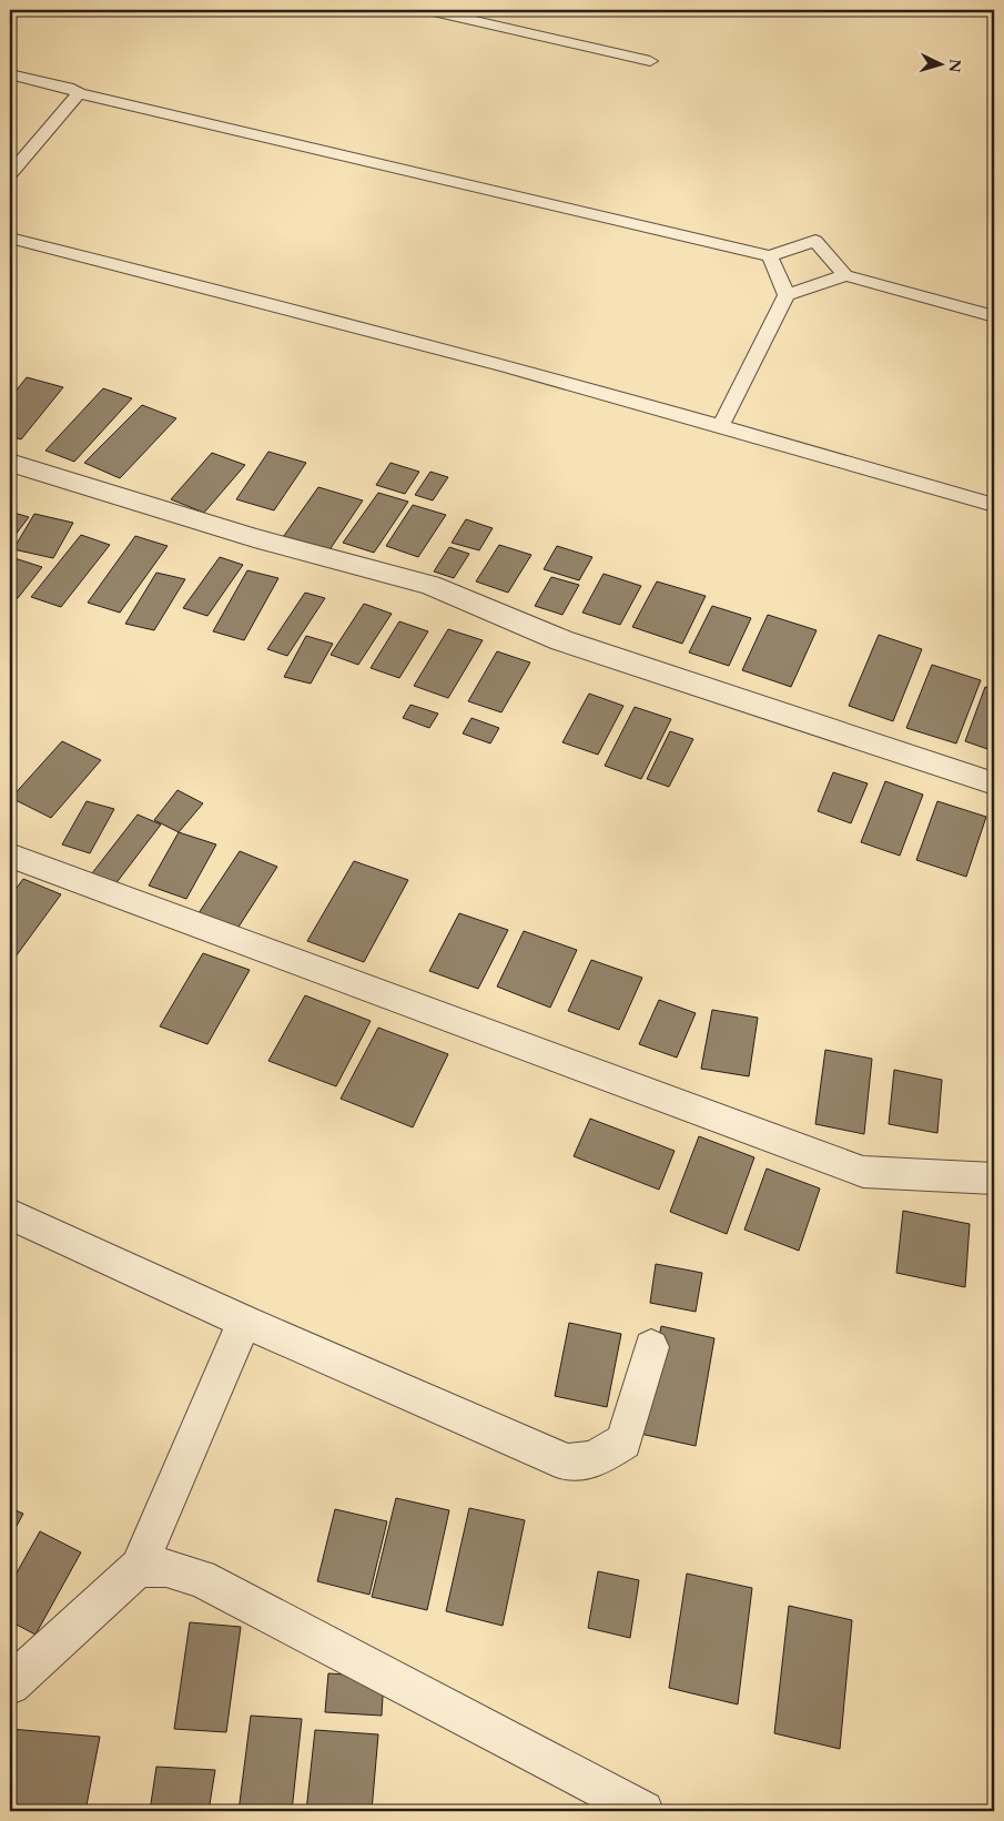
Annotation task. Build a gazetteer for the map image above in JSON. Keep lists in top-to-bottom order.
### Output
{
  "north": "right"
}
